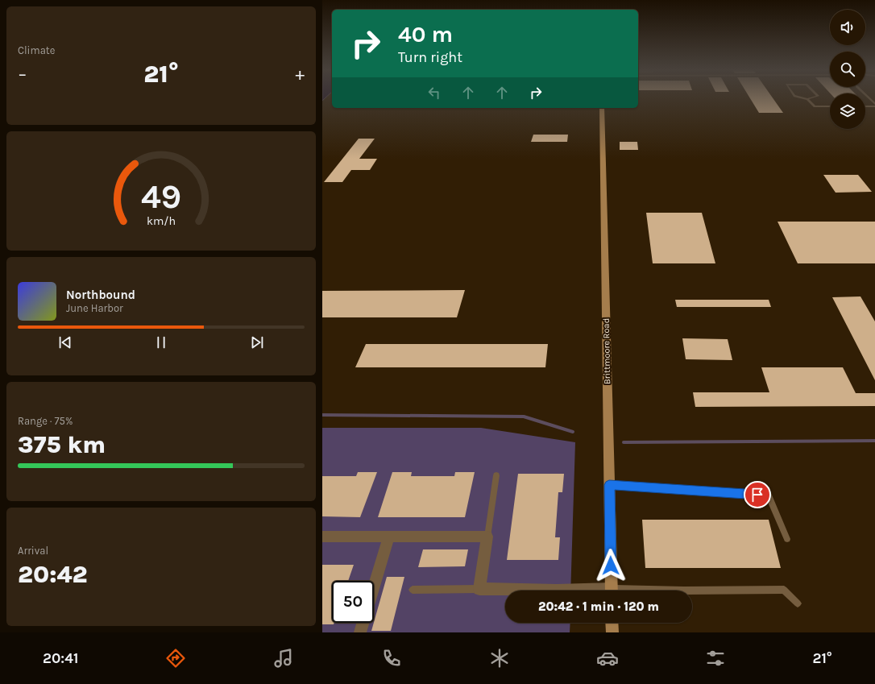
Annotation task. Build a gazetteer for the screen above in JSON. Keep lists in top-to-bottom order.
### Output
{
  "streets": {
    "main road": ["Brittmoore Road"]
  },
  "page": {
    "tile": [
      "Climate",
      ["Range · 75%", "375 km"],
      ["Arrival", "20:42"]
    ],
    "turn": ["40 m", "Turn right"],
    "heat": ["−", "21°", "+"],
    "song": ["Northbound", "June Harbor"],
    "limit": "50",
    "trip": "20:42 · 1 min · 120 m",
    "tabs": ["20:41", "21°"],
    "gauge": ["49", "km/h"]
  }
}
